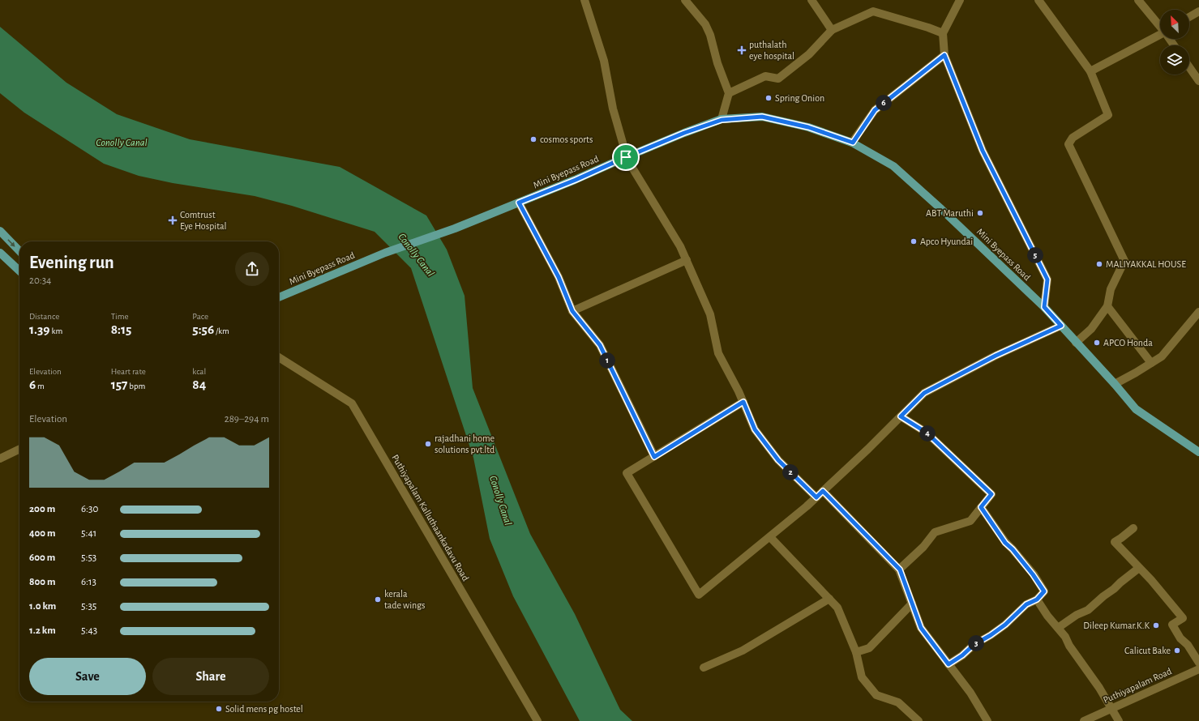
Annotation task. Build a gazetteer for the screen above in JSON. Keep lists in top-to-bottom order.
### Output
{
  "streets": {
    "main road": ["Mini Byepass Road"],
    "street": ["Puthiyapalam Kalluthaankadavu Road", "Puthiyapalam Road"]
  },
  "water": ["Conolly Canal"],
  "places": {
    "health": ["puthalath eye hospital", "Comtrust Eye Hospital"],
    "other": [
      "Spring Onion",
      "cosmos sports",
      "ABT Maruthi",
      "Apco Hyundai",
      "MALIYAKKAL HOUSE",
      "APCO Honda",
      "rajadhani home solutions pvt.ltd",
      "kerala tade wings",
      "Dileep Kumar.K.K",
      "Calicut Bake",
      "Solid mens pg hostel"
    ]
  },
  "north": "top left",
  "page": {
    "pins": [
      "6",
      "5",
      "1",
      "4",
      "2",
      "3"
    ],
    "heading": ["Evening run", "20:34"],
    "stats": [
      ["Distance", "1.39 km"],
      ["Time", "8:15"],
      ["Pace", "5:56 /km"],
      ["Elevation", "6 m"],
      ["Heart rate", "157 bpm"],
      ["kcal", "84"]
    ],
    "chart": ["Elevation", "289–294 m"],
    "list": [
      {
        "name": "200 m",
        "note": "6:30"
      },
      {
        "name": "400 m",
        "note": "5:41"
      },
      {
        "name": "600 m",
        "note": "5:53"
      },
      {
        "name": "800 m",
        "note": "6:13"
      },
      {
        "name": "1.0 km",
        "note": "5:35"
      },
      {
        "name": "1.2 km",
        "note": "5:43"
      }
    ],
    "buttons": ["Save", "Share"]
  }
}
